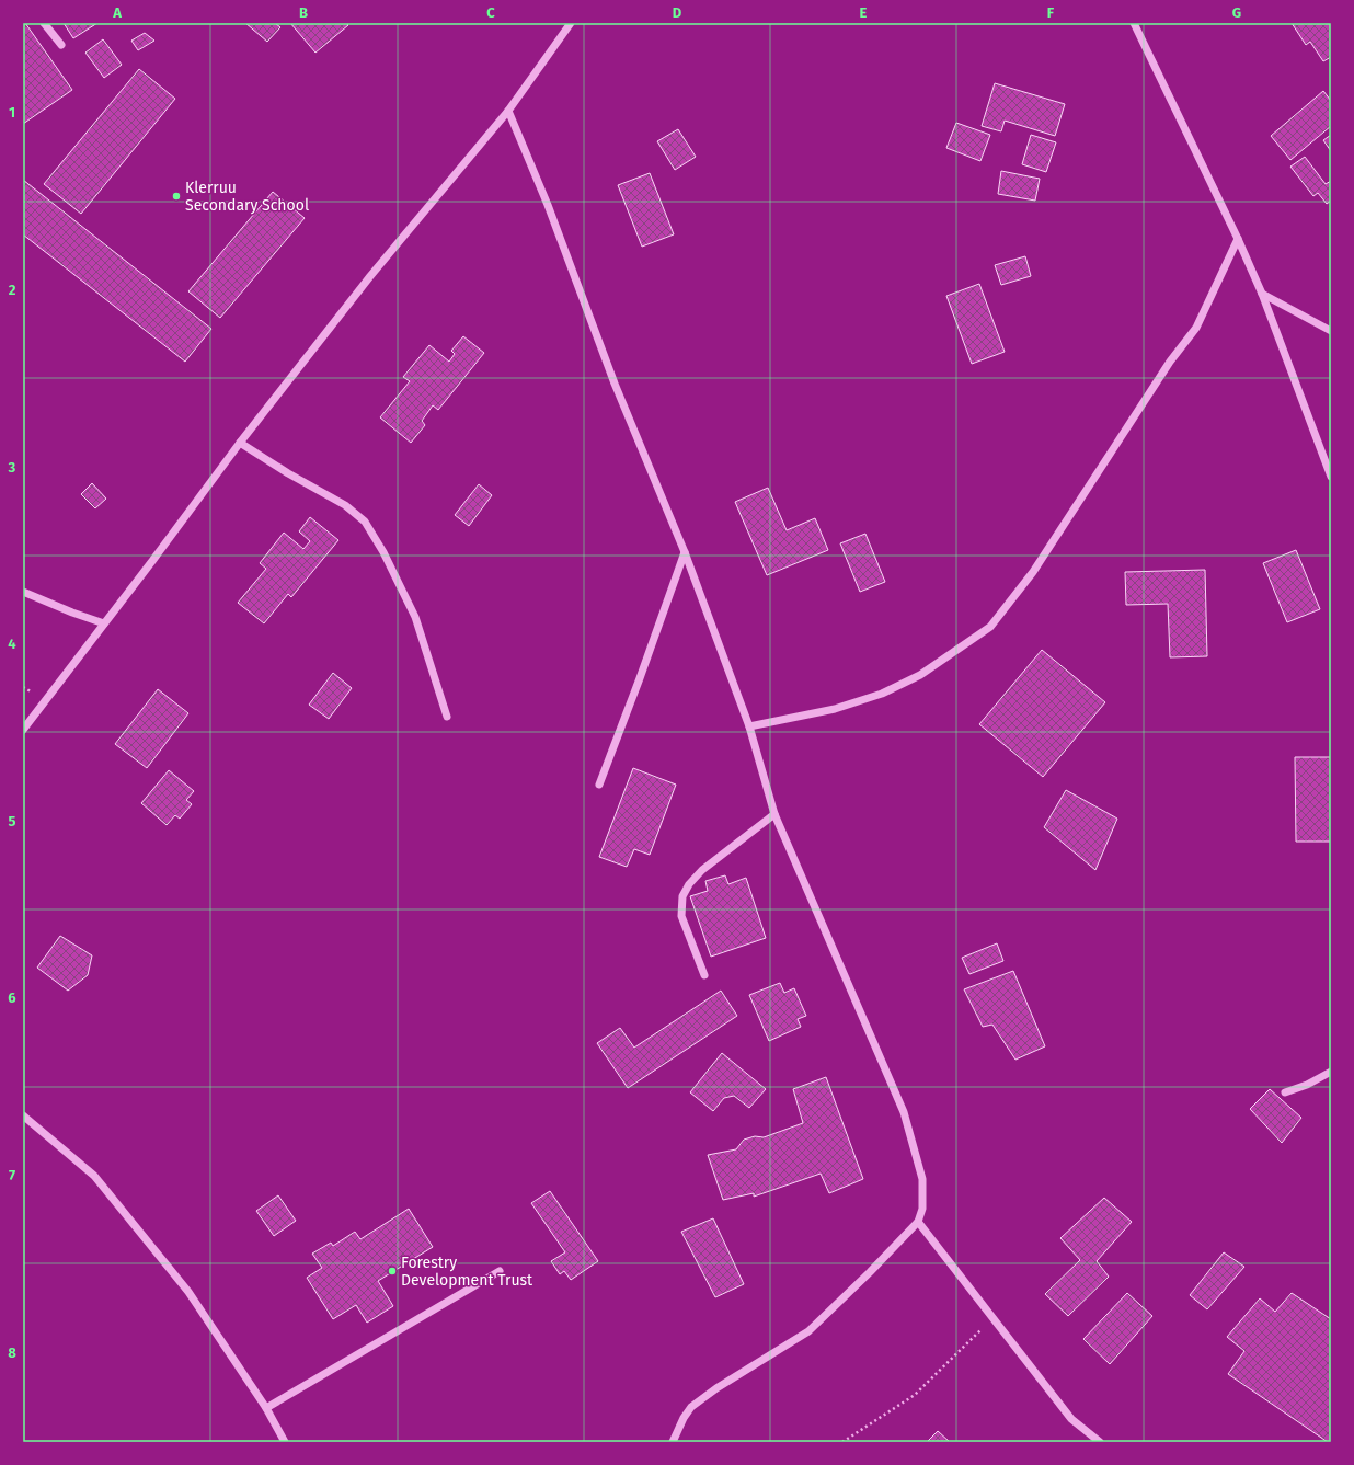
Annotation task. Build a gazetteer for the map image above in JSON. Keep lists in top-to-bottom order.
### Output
{
  "places": ["Klerruu Secondary School", "Forestry Development Trust"],
  "grid": {
    "columns": [
      "A",
      "B",
      "C",
      "D",
      "E",
      "F",
      "G"
    ],
    "rows": [
      "1",
      "2",
      "3",
      "4",
      "5",
      "6",
      "7",
      "8"
    ]
  }
}
